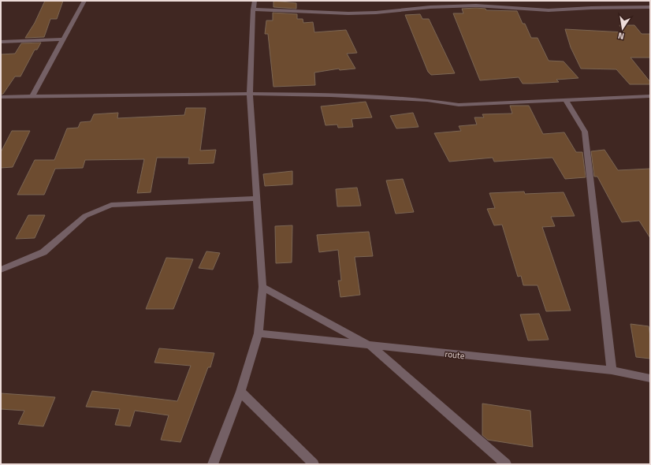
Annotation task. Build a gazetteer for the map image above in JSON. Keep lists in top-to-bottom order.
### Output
{
  "streets": {
    "street": ["route"]
  },
  "north": "bottom"
}
